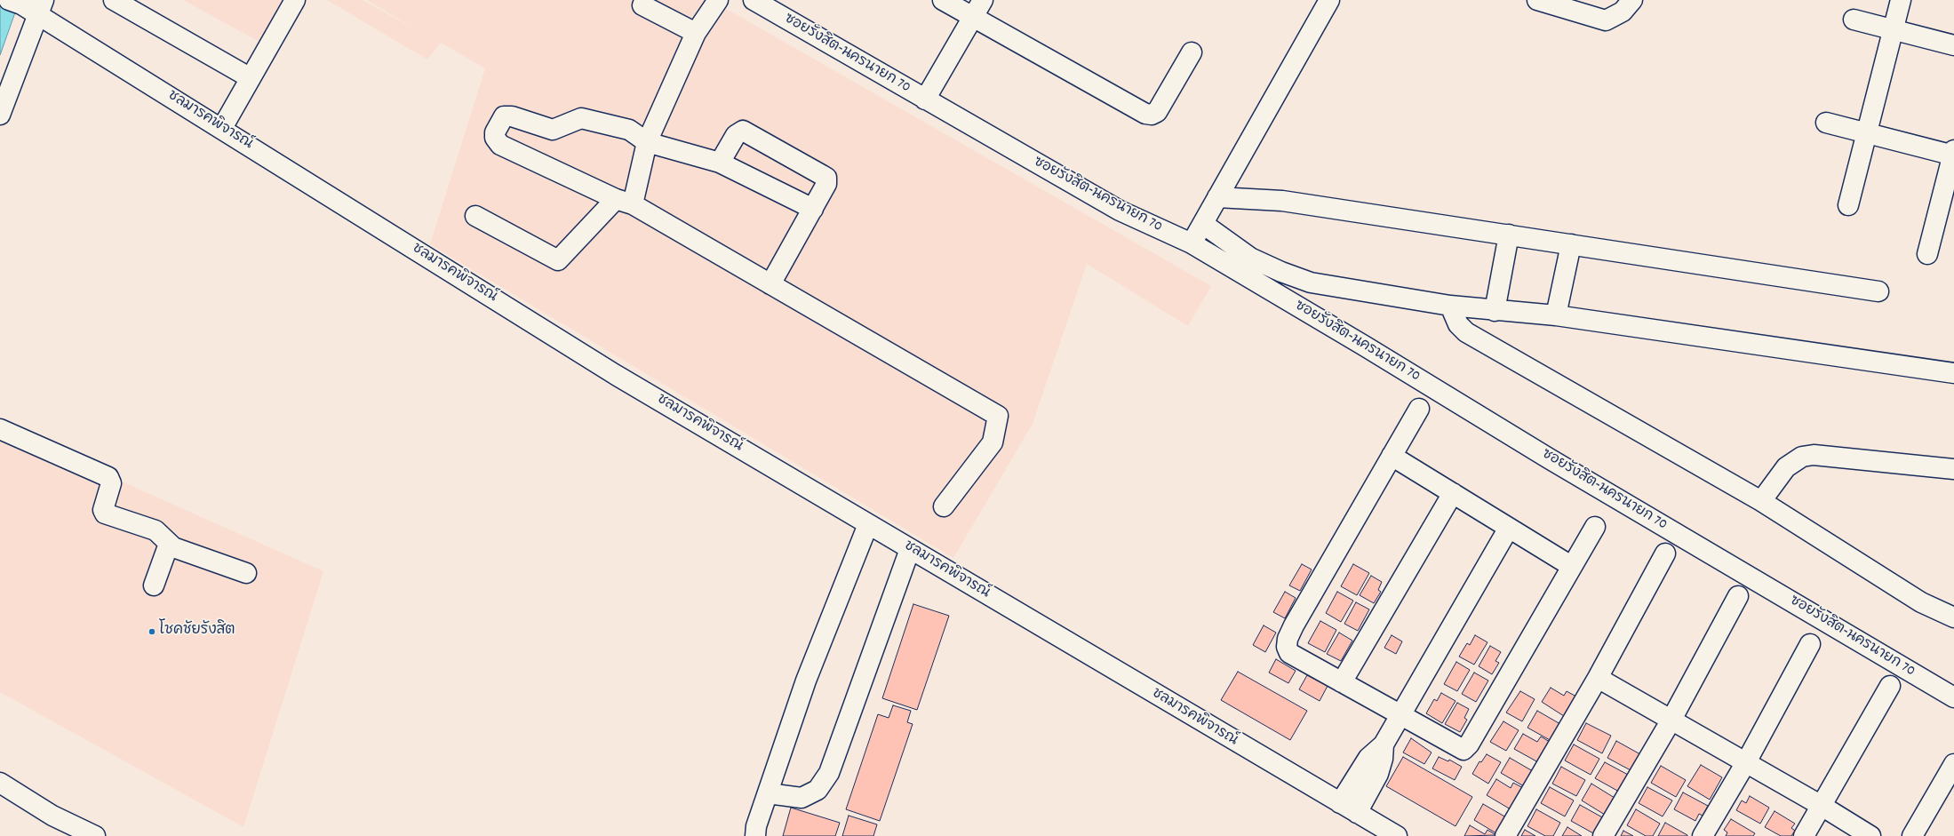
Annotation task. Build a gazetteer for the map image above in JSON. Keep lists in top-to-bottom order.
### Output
{
  "streets": {
    "street": ["ซอยรังสิต-นครนายก 70", "ชลมารคพิจารณ์"]
  },
  "places": ["โชคชัยรังสิต"]
}
